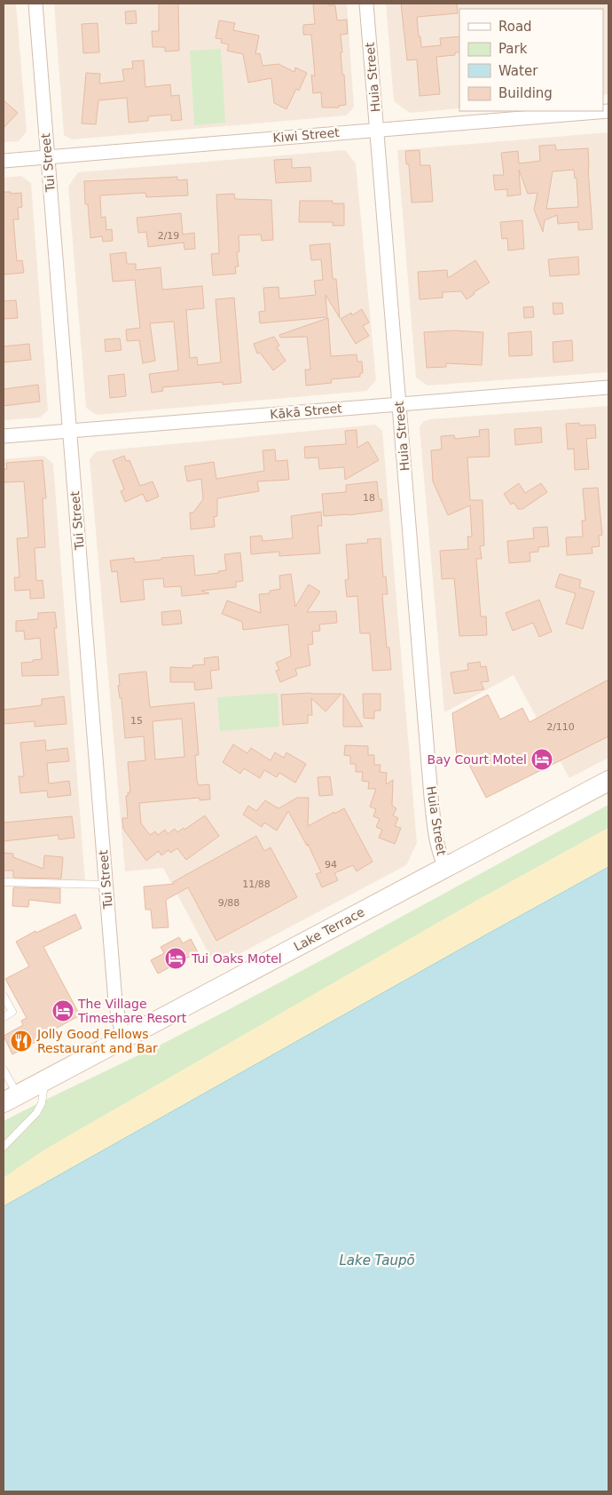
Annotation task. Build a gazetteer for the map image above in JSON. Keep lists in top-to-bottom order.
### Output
{
  "streets": {
    "main road": ["Lake Terrace"],
    "street": [
      "Huia Street",
      "Kiwi Street",
      "Tui Street",
      "Kākā Street"
    ]
  },
  "crossings": [
    ["Huia Street", "Kiwi Street"],
    ["Huia Street", "Kākā Street"],
    ["Huia Street", "Lake Terrace"],
    ["Kiwi Street", "Tui Street"],
    ["Tui Street", "Kākā Street"],
    ["Tui Street", "Lake Terrace"]
  ],
  "water": ["Lake Taupō"],
  "places": {
    "hotel": ["Bay Court Motel", "Tui Oaks Motel", "The Village Timeshare Resort"],
    "restaurant": ["Jolly Good Fellows Restaurant and Bar"]
  },
  "house_numbers": [
    "2/19",
    "18",
    "15",
    "2/110",
    "94",
    "11/88",
    "9/88"
  ],
  "legend": [
    "Road",
    "Park",
    "Water",
    "Building"
  ]
}
